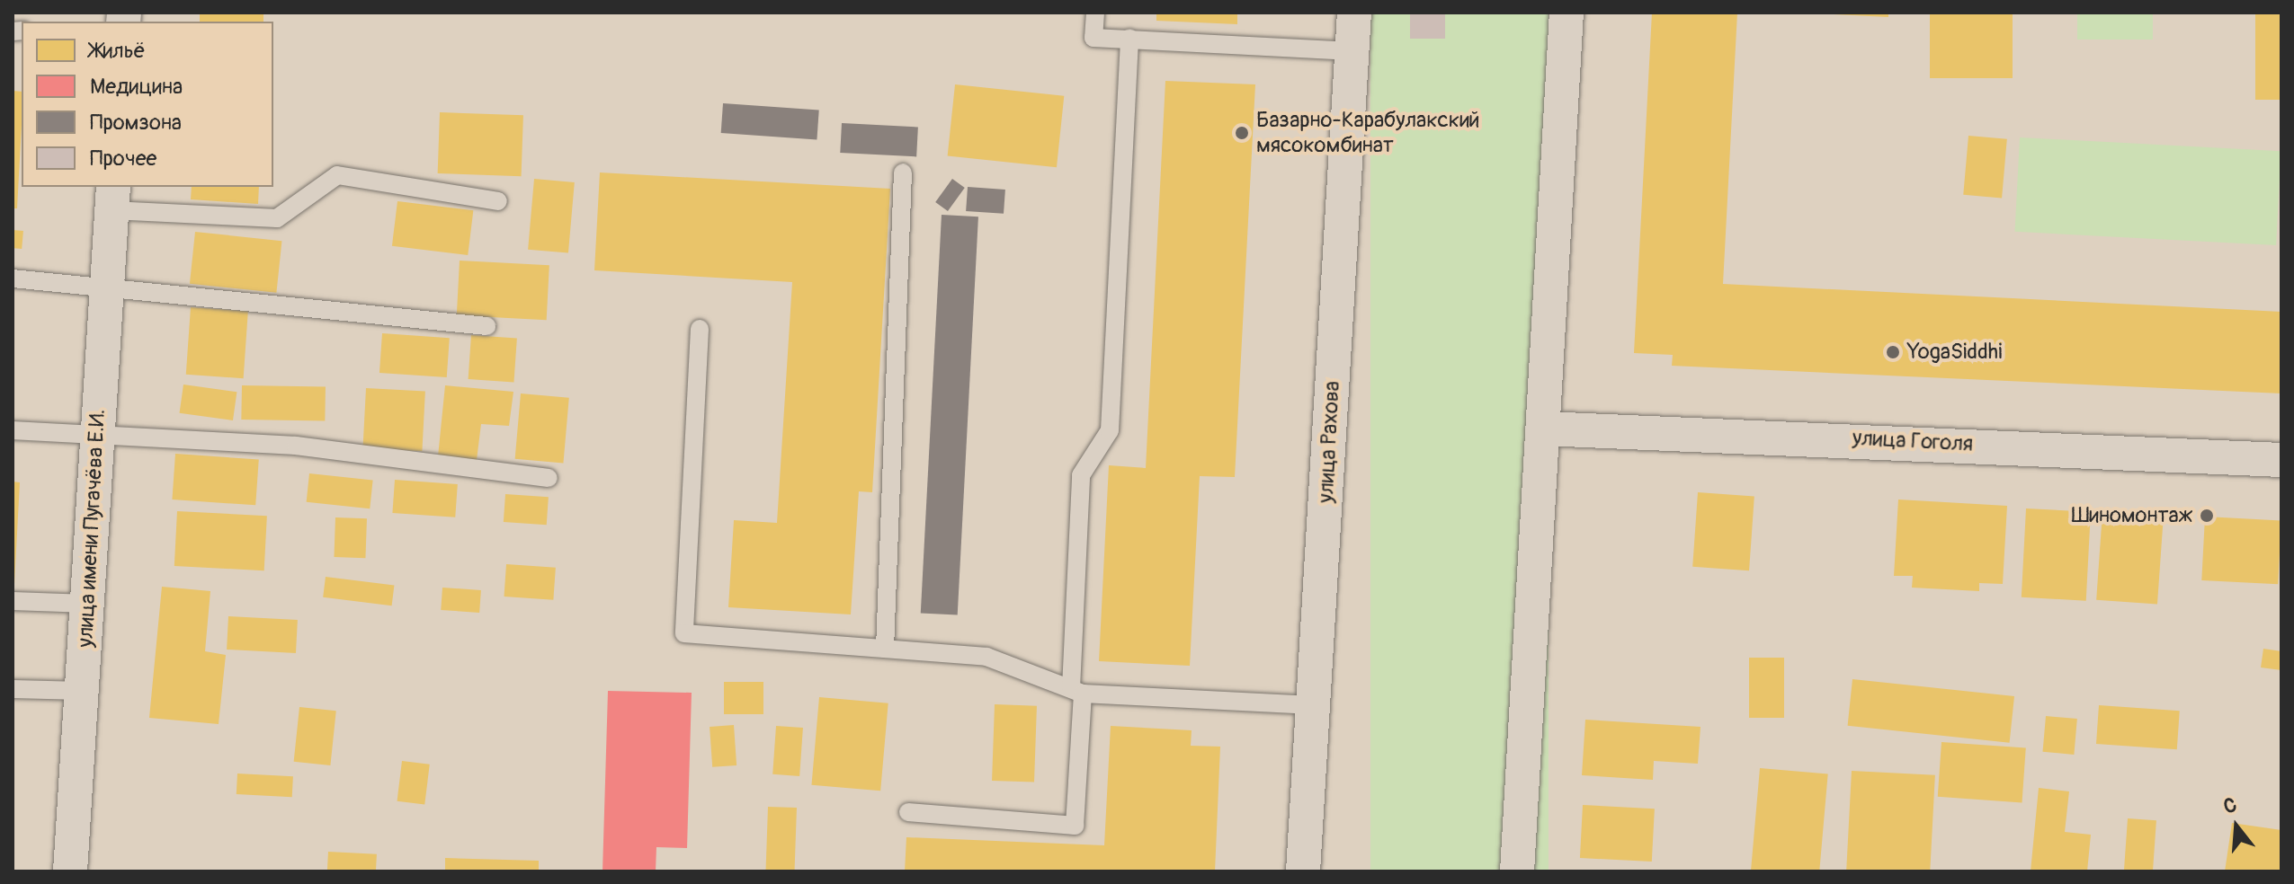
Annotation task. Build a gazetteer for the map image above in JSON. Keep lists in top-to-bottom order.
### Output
{
  "streets": {
    "street": ["улица Гоголя", "улица Рахова", "улица имени Пугачёва Е.И."]
  },
  "places": ["Базарно-Карабулакский мясокомбинат", "YogaSiddhi", "Шиномонтаж"],
  "legend": [
    "Жильё",
    "Медицина",
    "Промзона",
    "Прочее"
  ],
  "north": "top"
}
